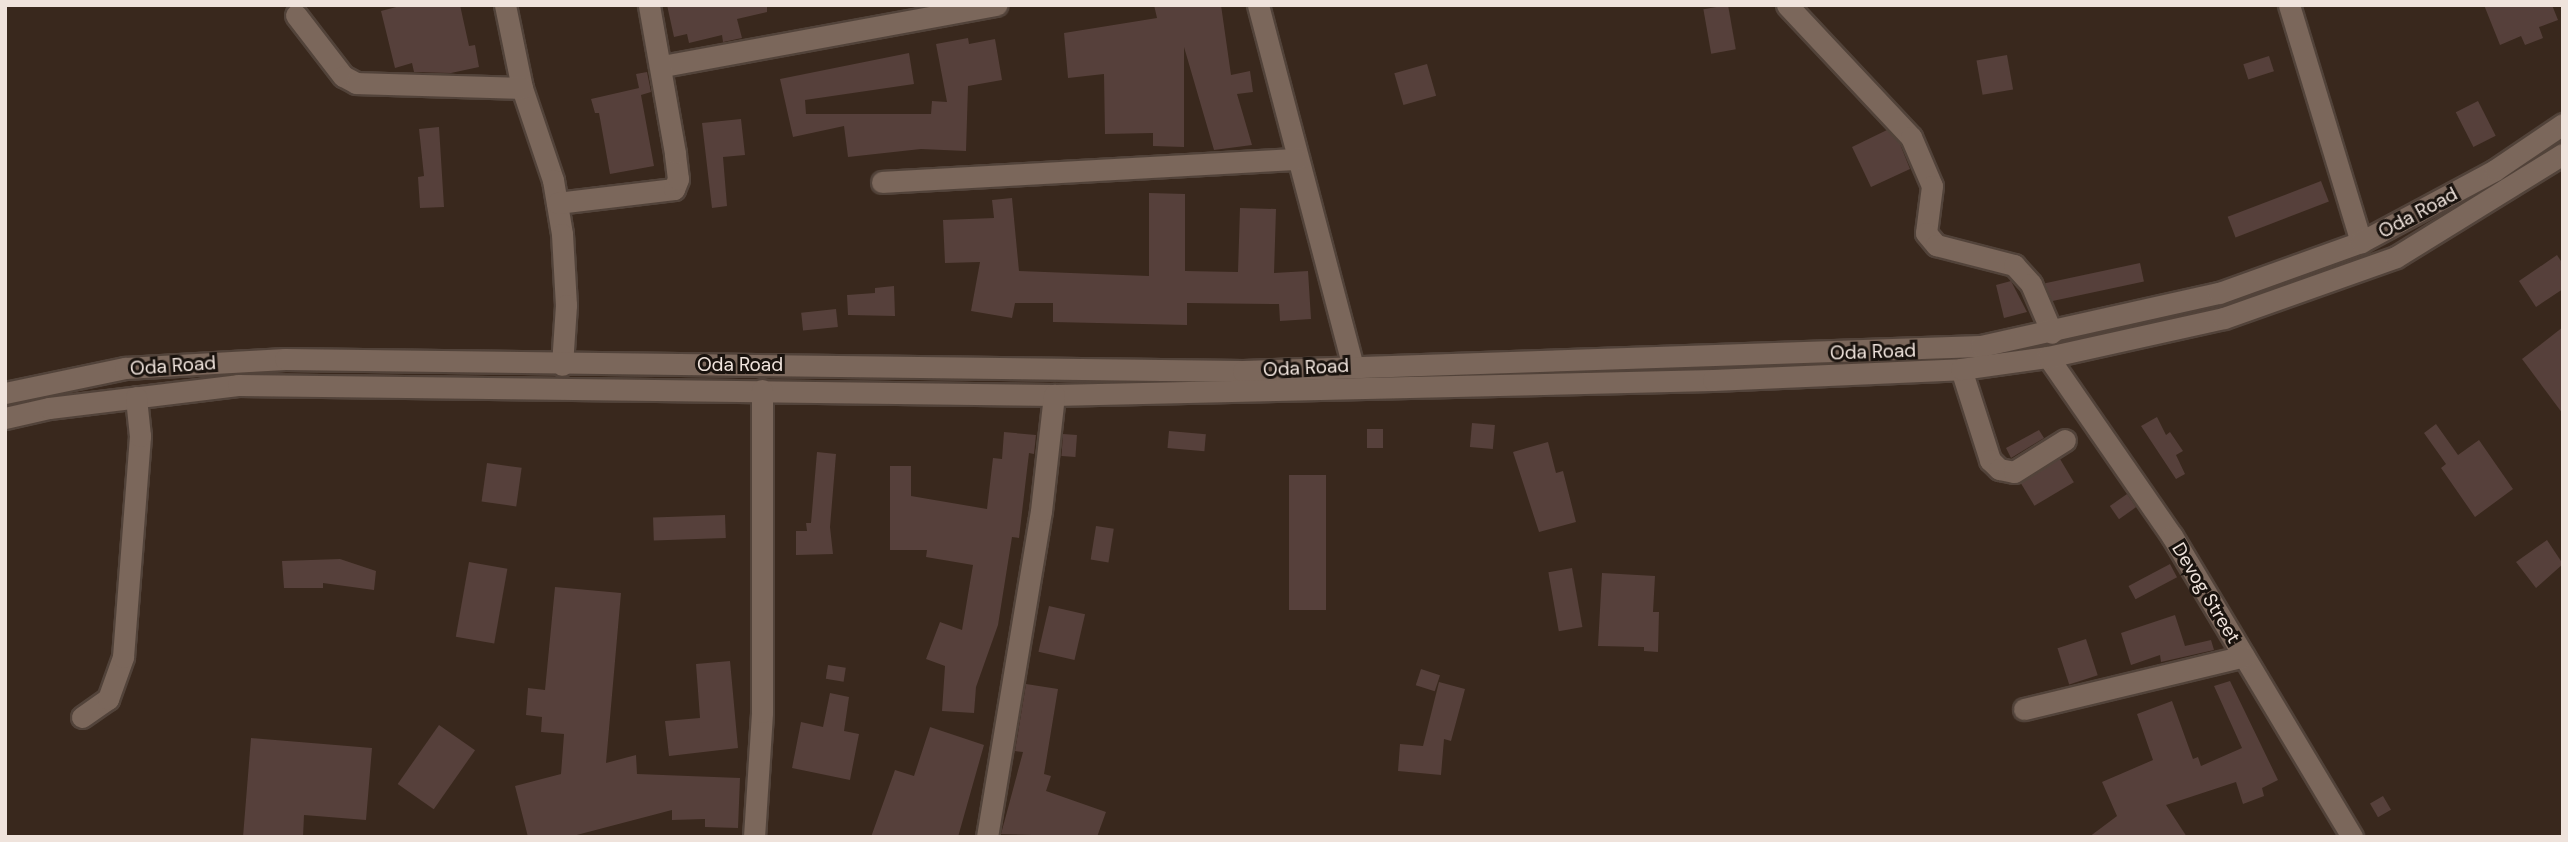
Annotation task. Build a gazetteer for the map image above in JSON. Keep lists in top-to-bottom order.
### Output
{
  "streets": {
    "street": ["Oda Road", "Devog Street"]
  },
  "crossings": [
    ["Oda Road", "Devog Street"]
  ]
}
